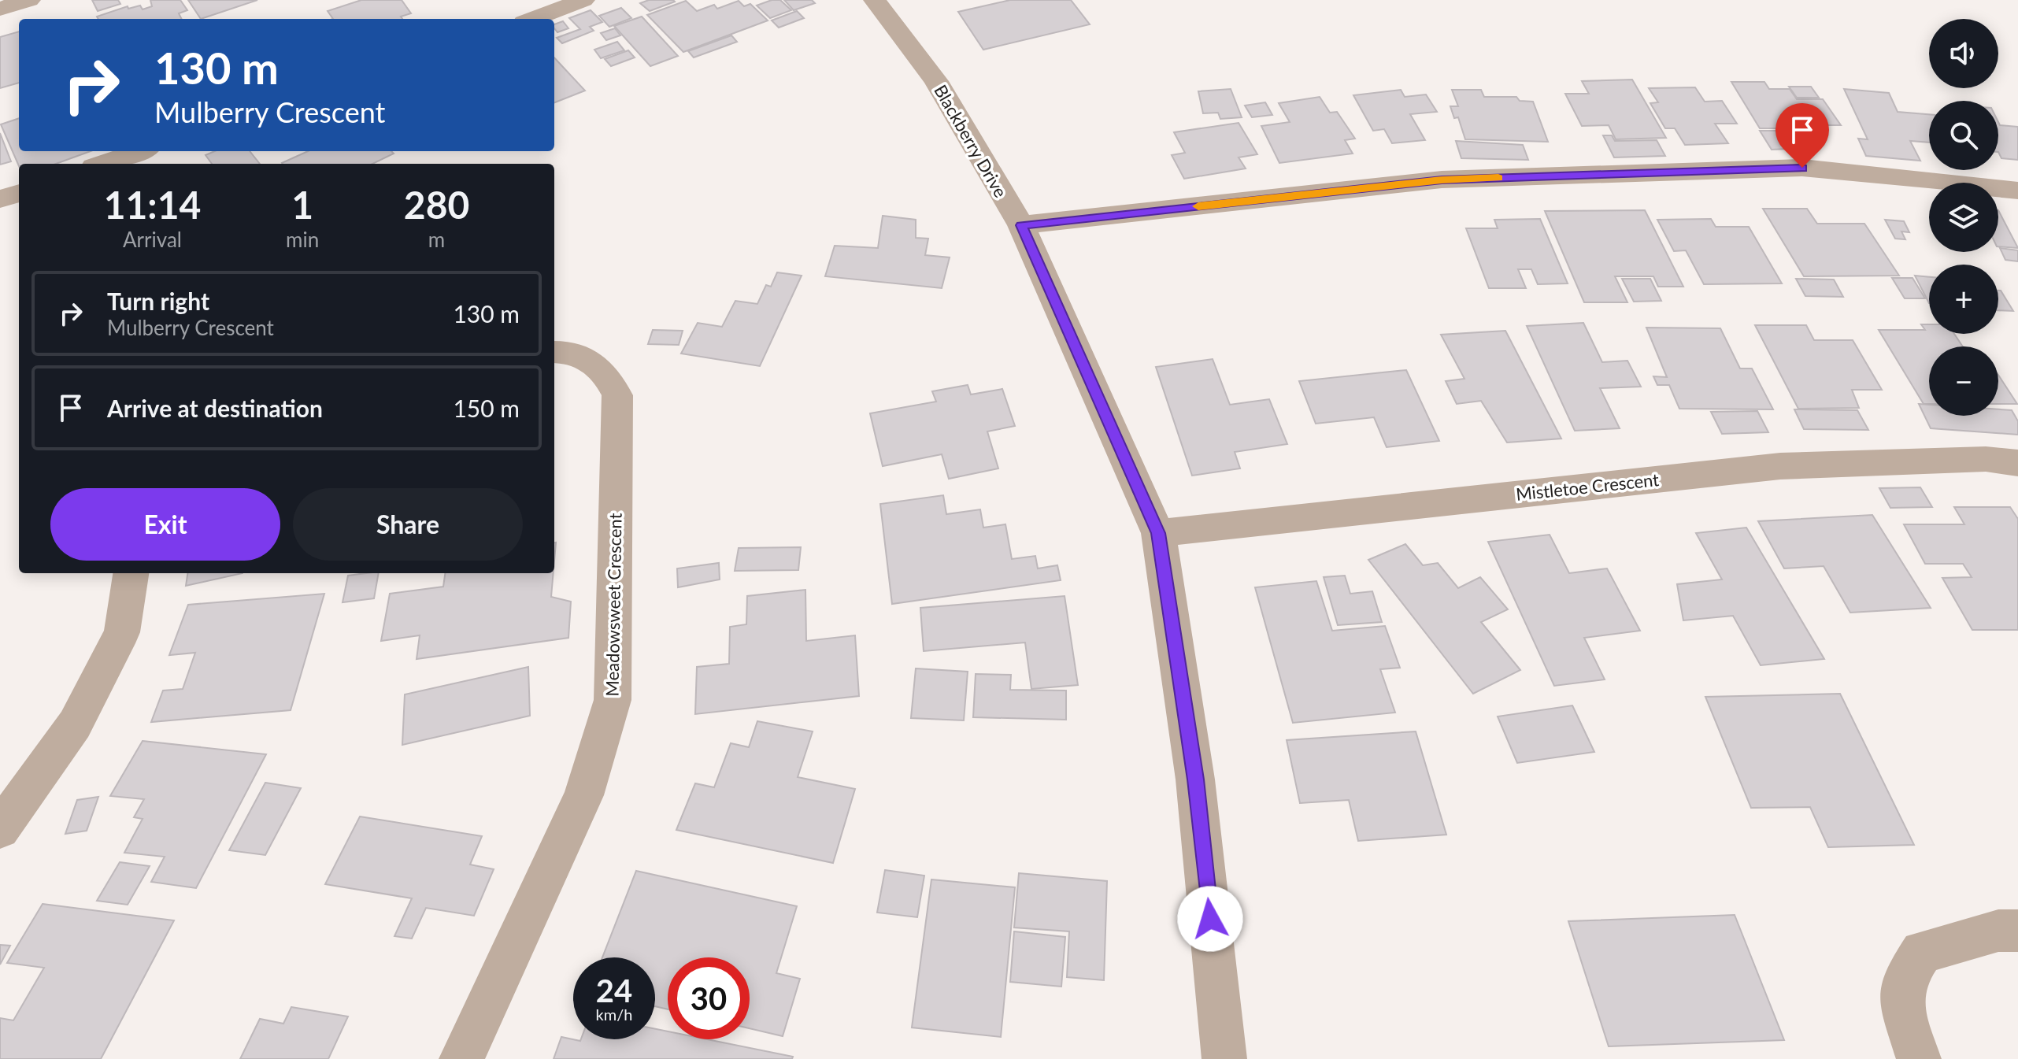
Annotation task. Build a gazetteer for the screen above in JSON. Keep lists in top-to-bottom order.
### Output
{
  "streets": {
    "street": ["Blackberry Drive", "Mistletoe Crescent", "Meadowsweet Crescent"]
  },
  "crossings": [
    ["Blackberry Drive", "Mistletoe Crescent"]
  ],
  "page": {
    "map_buttons": ["+", "−"],
    "turn": ["130 m", "Mulberry Crescent"],
    "eta": [
      "11:14",
      "Arrival",
      "1",
      "min",
      "280",
      "m"
    ],
    "list": [
      {
        "name": "Turn right",
        "note": "Mulberry Crescent",
        "value": "130 m"
      },
      {
        "name": "Arrive at destination",
        "value": "150 m"
      }
    ],
    "buttons": ["Exit", "Share"],
    "speed": "24 km/h",
    "limit": "30"
  }
}
